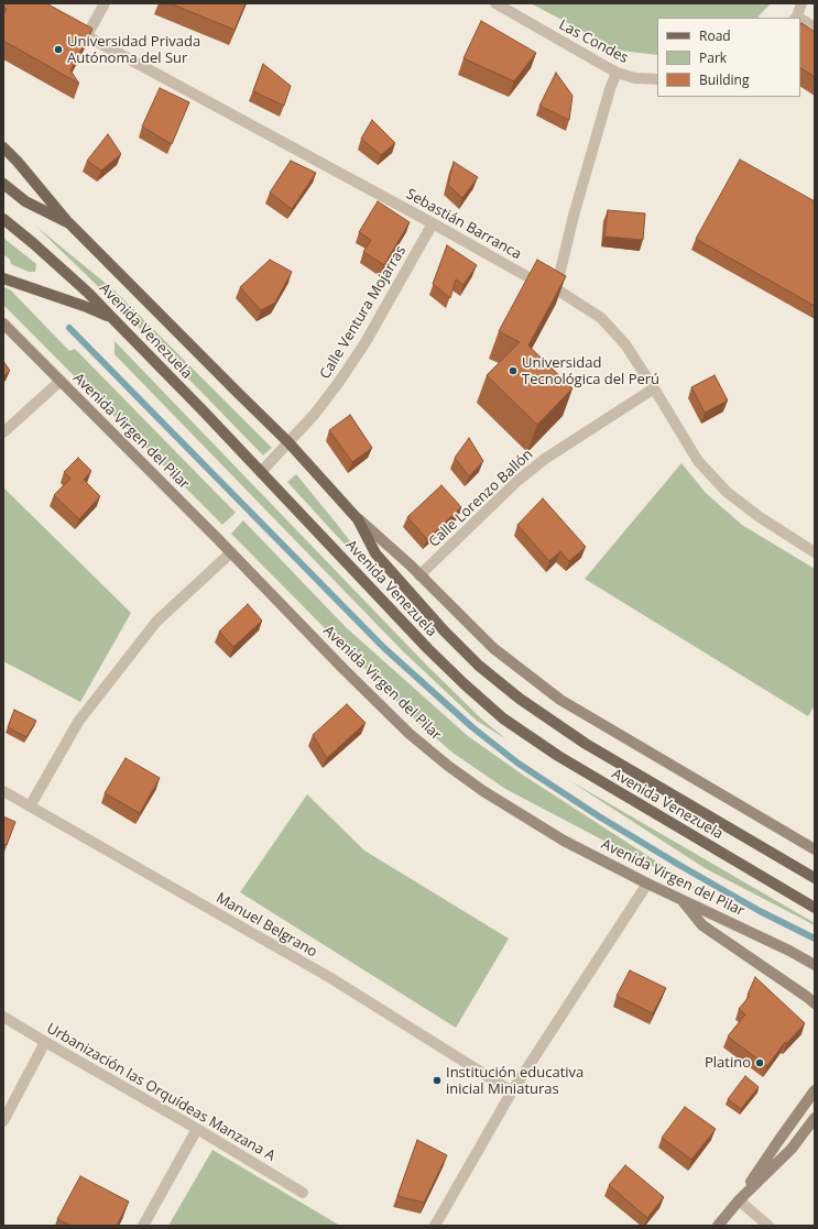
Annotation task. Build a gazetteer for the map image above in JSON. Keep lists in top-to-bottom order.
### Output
{
  "streets": {
    "main road": ["Avenida Venezuela", "Avenida Virgen del Pilar"],
    "street": [
      "Las Condes",
      "Sebastián Barranca",
      "Calle Ventura Mojarras",
      "Calle Lorenzo Ballón",
      "Manuel Belgrano",
      "Urbanización las Orquídeas Manzana A"
    ]
  },
  "crossings": [
    ["Sebastián Barranca", "Calle Ventura Mojarras"],
    ["Sebastián Barranca", "Calle Lorenzo Ballón"],
    ["Calle Ventura Mojarras", "Avenida Venezuela"],
    ["Avenida Venezuela", "Calle Lorenzo Ballón"]
  ],
  "places": [
    "Universidad Privada Autónoma del Sur",
    "Universidad Tecnológica del Perú",
    "Platino",
    "Institución educativa inicial Miniaturas"
  ],
  "legend": ["Road", "Park", "Building"]
}
